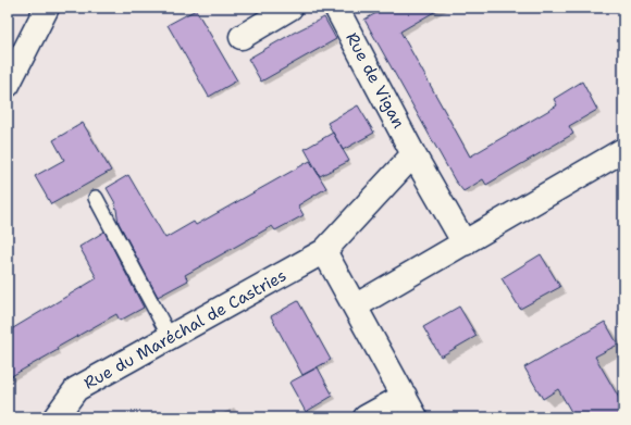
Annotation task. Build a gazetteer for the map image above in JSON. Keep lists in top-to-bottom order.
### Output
{
  "streets": {
    "street": ["Rue de Vigan", "Rue du Maréchal de Castries"]
  },
  "crossings": [
    ["Rue de Vigan", "Rue du Maréchal de Castries"]
  ]
}
